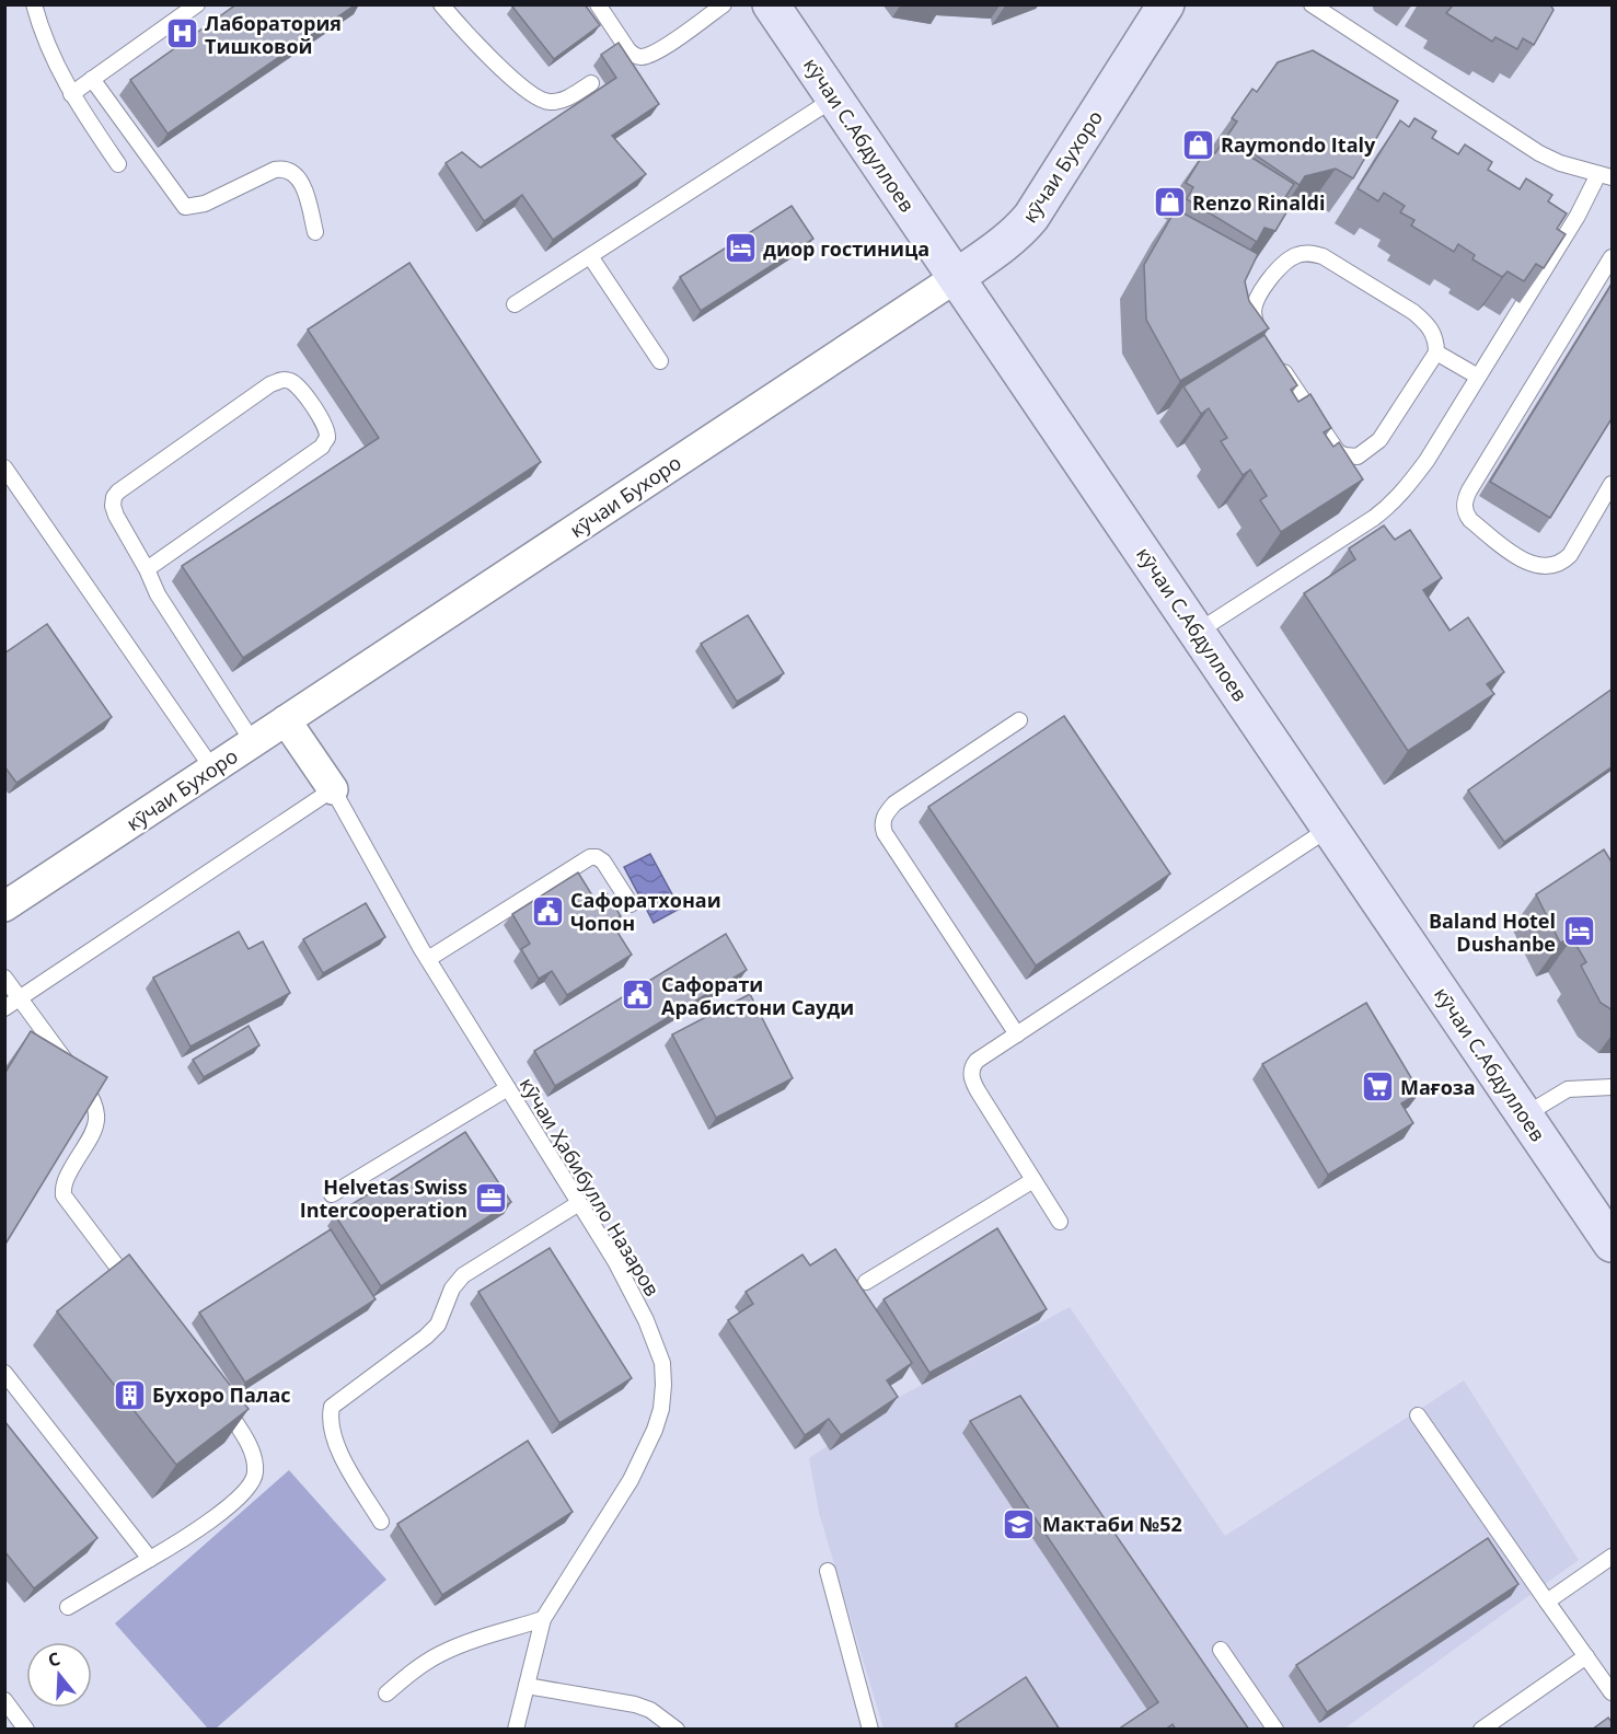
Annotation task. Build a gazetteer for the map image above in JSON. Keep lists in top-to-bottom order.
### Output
{
  "streets": {
    "street": ["кӯчаи С.Абдуллоев", "кӯчаи Бухоро"],
    "lane": ["кӯчаи Ҳабибулло Назаров"]
  },
  "crossings": [
    ["кӯчаи С.Абдуллоев", "кӯчаи Бухоро"]
  ],
  "places": {
    "hospital": ["Лаборатория Тишковой"],
    "shop": ["Raymondo Italy", "Renzo Rinaldi"],
    "hotel": ["диор гостиница", "Baland Hotel Dushanbe"],
    "public building": ["Сафоратхонаи Чопон", "Сафорати Арабистони Сауди"],
    "supermarket": ["Мағоза"],
    "office": ["Helvetas Swiss Intercooperation"],
    "building": ["Бухоро Палас"],
    "school or university": ["Мактаби №52"]
  },
  "north": "top"
}
